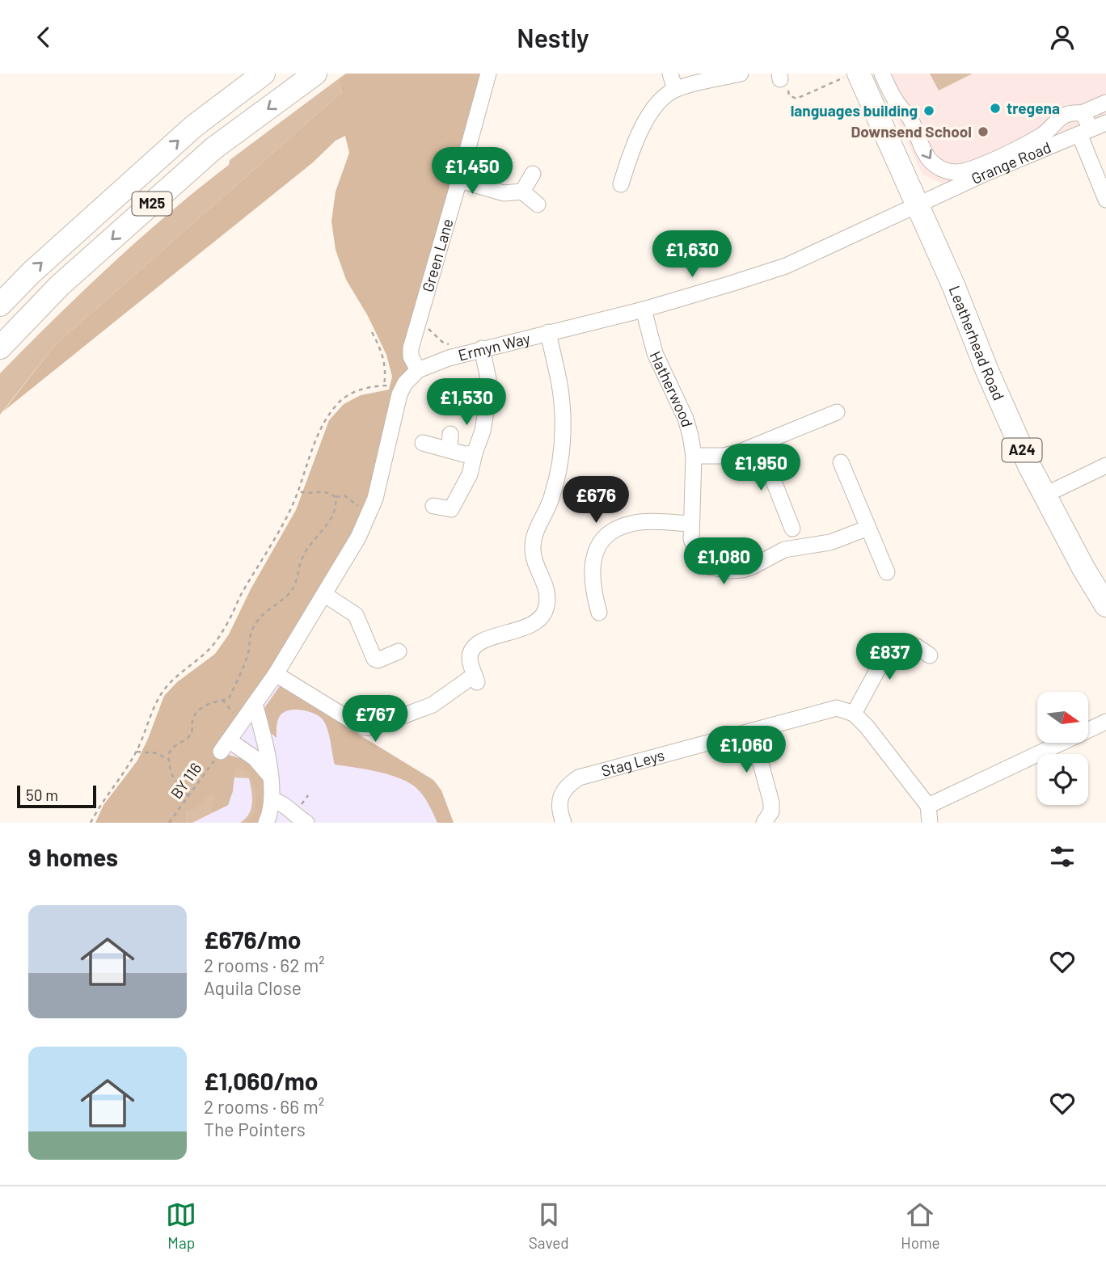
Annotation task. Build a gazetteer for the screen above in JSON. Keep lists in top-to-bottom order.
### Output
{
  "streets": {
    "highway": ["M25", "Leatherhead Road", "A24"],
    "street": [
      "Grange Road",
      "Green Lane",
      "Ermyn Way",
      "Hatherwood",
      "Stag Leys"
    ],
    "path": ["BY 116"]
  },
  "crossings": [
    ["Grange Road", "Leatherhead Road"],
    ["Grange Road", "Ermyn Way"],
    ["Green Lane", "Ermyn Way"],
    ["Leatherhead Road", "Ermyn Way"],
    ["Ermyn Way", "Hatherwood"],
    ["Ermyn Way", "BY 116"]
  ],
  "places": ["tregena", "languages building", "Downsend School"],
  "scale_bar": "50 m",
  "north": "right",
  "page": {
    "header": "Nestly",
    "price": [
      "£1,450",
      "£1,630",
      "£1,530",
      "£1,950",
      "£676",
      "£1,080",
      "£837",
      "£767",
      "£1,060"
    ],
    "scale": "50 m",
    "heading": "9 homes",
    "list": [
      {
        "name": "£676/mo",
        "note": "2 rooms · 62 m² · Aquila Close"
      },
      {
        "name": "£1,060/mo",
        "note": "2 rooms · 66 m² · The Pointers"
      }
    ],
    "tabs": ["Map", "Saved", "Home"]
  }
}
